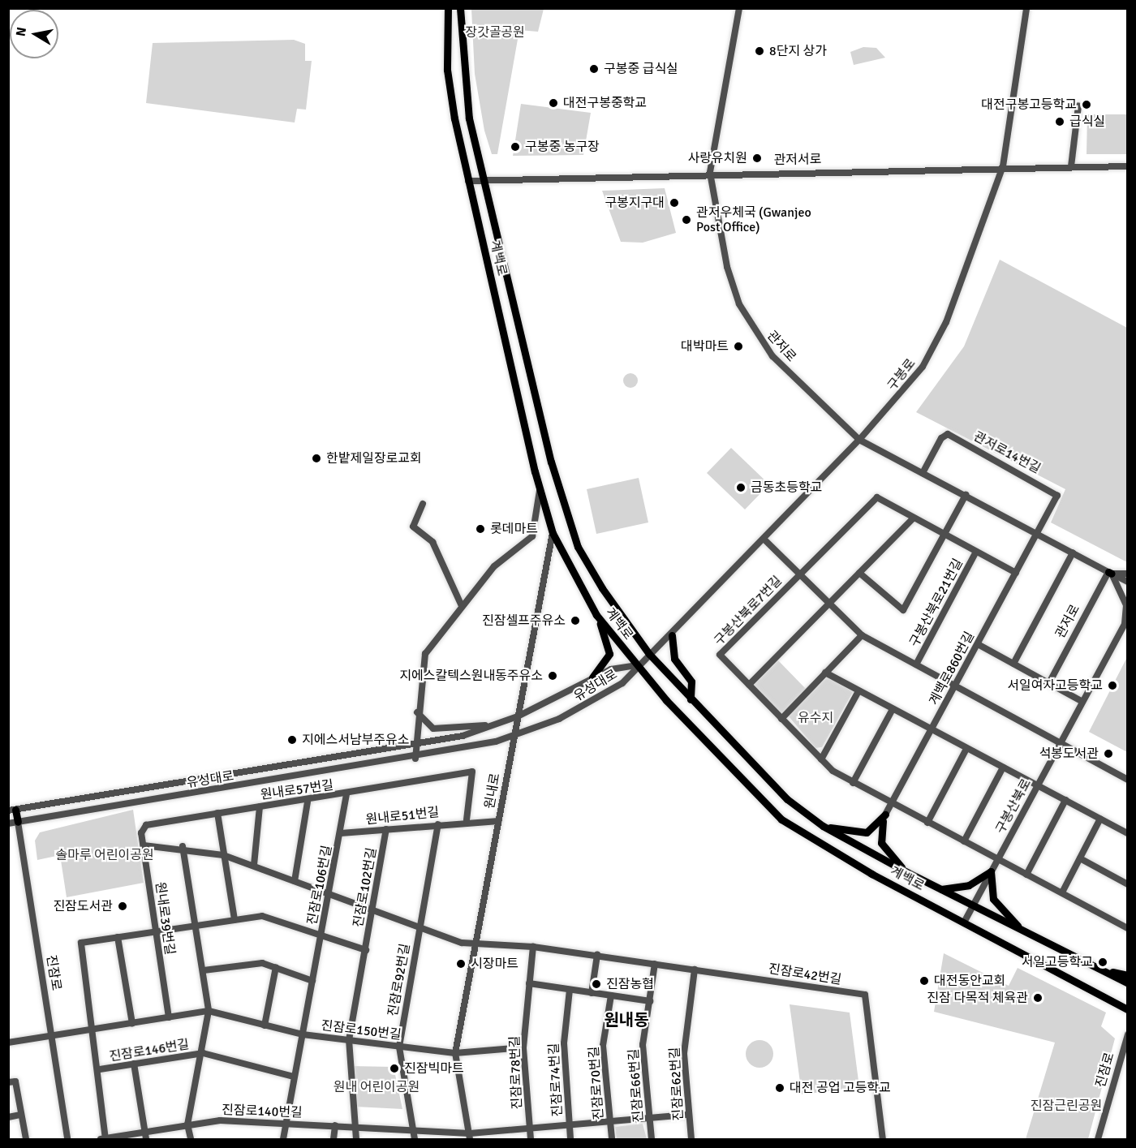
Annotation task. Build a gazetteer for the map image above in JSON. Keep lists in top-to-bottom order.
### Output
{
  "streets": {
    "main road": ["계백로", "진잠로"],
    "street": [
      "관저서로",
      "관저로",
      "구봉로",
      "관저로14번길",
      "구봉산북로21번길",
      "구봉산북로7번길",
      "계백로860번길",
      "유성대로",
      "원내로57번길",
      "원내로",
      "구봉산북로",
      "원내로51번길",
      "진잠로106번길",
      "진잠로102번길",
      "원내로39번길",
      "진잠로42번길",
      "진잠로92번길",
      "진잠로150번길",
      "진잠로146번길",
      "진잠로78번길",
      "진잠로74번길",
      "진잠로70번길",
      "진잠로62번길",
      "진잠로66번길",
      "진잠로140번길"
    ]
  },
  "crossings": [
    ["관저서로", "계백로"],
    ["관저서로", "관저로"],
    ["관저서로", "구봉로"],
    ["계백로", "구봉로"],
    ["계백로", "유성대로"],
    ["계백로", "원내로"],
    ["계백로", "구봉산북로"],
    ["관저로", "구봉로"],
    ["관저로", "관저로14번길"],
    ["관저로", "계백로860번길"],
    ["구봉로", "구봉산북로21번길"],
    ["구봉로", "유성대로"],
    ["관저로14번길", "계백로860번길"],
    ["구봉산북로21번길", "구봉산북로7번길"],
    ["구봉산북로21번길", "계백로860번길"],
    ["구봉산북로21번길", "구봉산북로"],
    ["구봉산북로7번길", "계백로860번길"],
    ["구봉산북로7번길", "구봉산북로"],
    ["유성대로", "원내로"],
    ["유성대로", "진잠로"],
    ["원내로57번길", "원내로51번길"],
    ["원내로57번길", "진잠로106번길"],
    ["원내로57번길", "원내로39번길"],
    ["원내로", "원내로51번길"],
    ["원내로", "진잠로42번길"],
    ["원내로", "진잠로150번길"],
    ["원내로", "진잠로140번길"],
    ["원내로51번길", "진잠로106번길"],
    ["원내로51번길", "진잠로102번길"],
    ["원내로51번길", "진잠로92번길"],
    ["진잠로106번길", "진잠로102번길"],
    ["진잠로106번길", "진잠로150번길"],
    ["진잠로106번길", "진잠로146번길"],
    ["진잠로106번길", "진잠로140번길"],
    ["진잠로102번길", "원내로39번길"],
    ["진잠로102번길", "진잠로150번길"],
    ["진잠로102번길", "진잠로140번길"],
    ["원내로39번길", "진잠로150번길"],
    ["진잠로", "진잠로150번길"],
    ["진잠로42번길", "진잠로78번길"],
    ["진잠로42번길", "진잠로62번길"],
    ["진잠로42번길", "진잠로66번길"],
    ["진잠로92번길", "진잠로150번길"],
    ["진잠로92번길", "진잠로140번길"],
    ["진잠로150번길", "진잠로146번길"],
    ["진잠로150번길", "진잠로140번길"],
    ["진잠로146번길", "진잠로140번길"]
  ],
  "districts": ["원내동"],
  "parks": [
    "장갓골공원",
    "유수지",
    "솔마루 어린이공원",
    "원내 어린이공원",
    "진잠근린공원"
  ],
  "places": [
    "8단지 상가",
    "구봉중 급식실",
    "대전구봉중학교",
    "대전구봉고등학교",
    "급식실",
    "구봉중 농구장",
    "사랑유치원",
    "구봉지구대",
    "관저우체국 (Gwanjeo Post Office)",
    "대박마트",
    "한밭제일장로교회",
    "금동초등학교",
    "롯데마트",
    "진잠셀프주유소",
    "지에스칼텍스원내동주유소",
    "서일여자고등학교",
    "지에스서남부주유소",
    "석봉도서관",
    "진잠도서관",
    "서일고등학교",
    "시장마트",
    "대전동안교회",
    "진잠농협",
    "진잠 다목적 체육관",
    "진잠빅마트",
    "대전 공업 고등학교"
  ],
  "north": "left"
}
